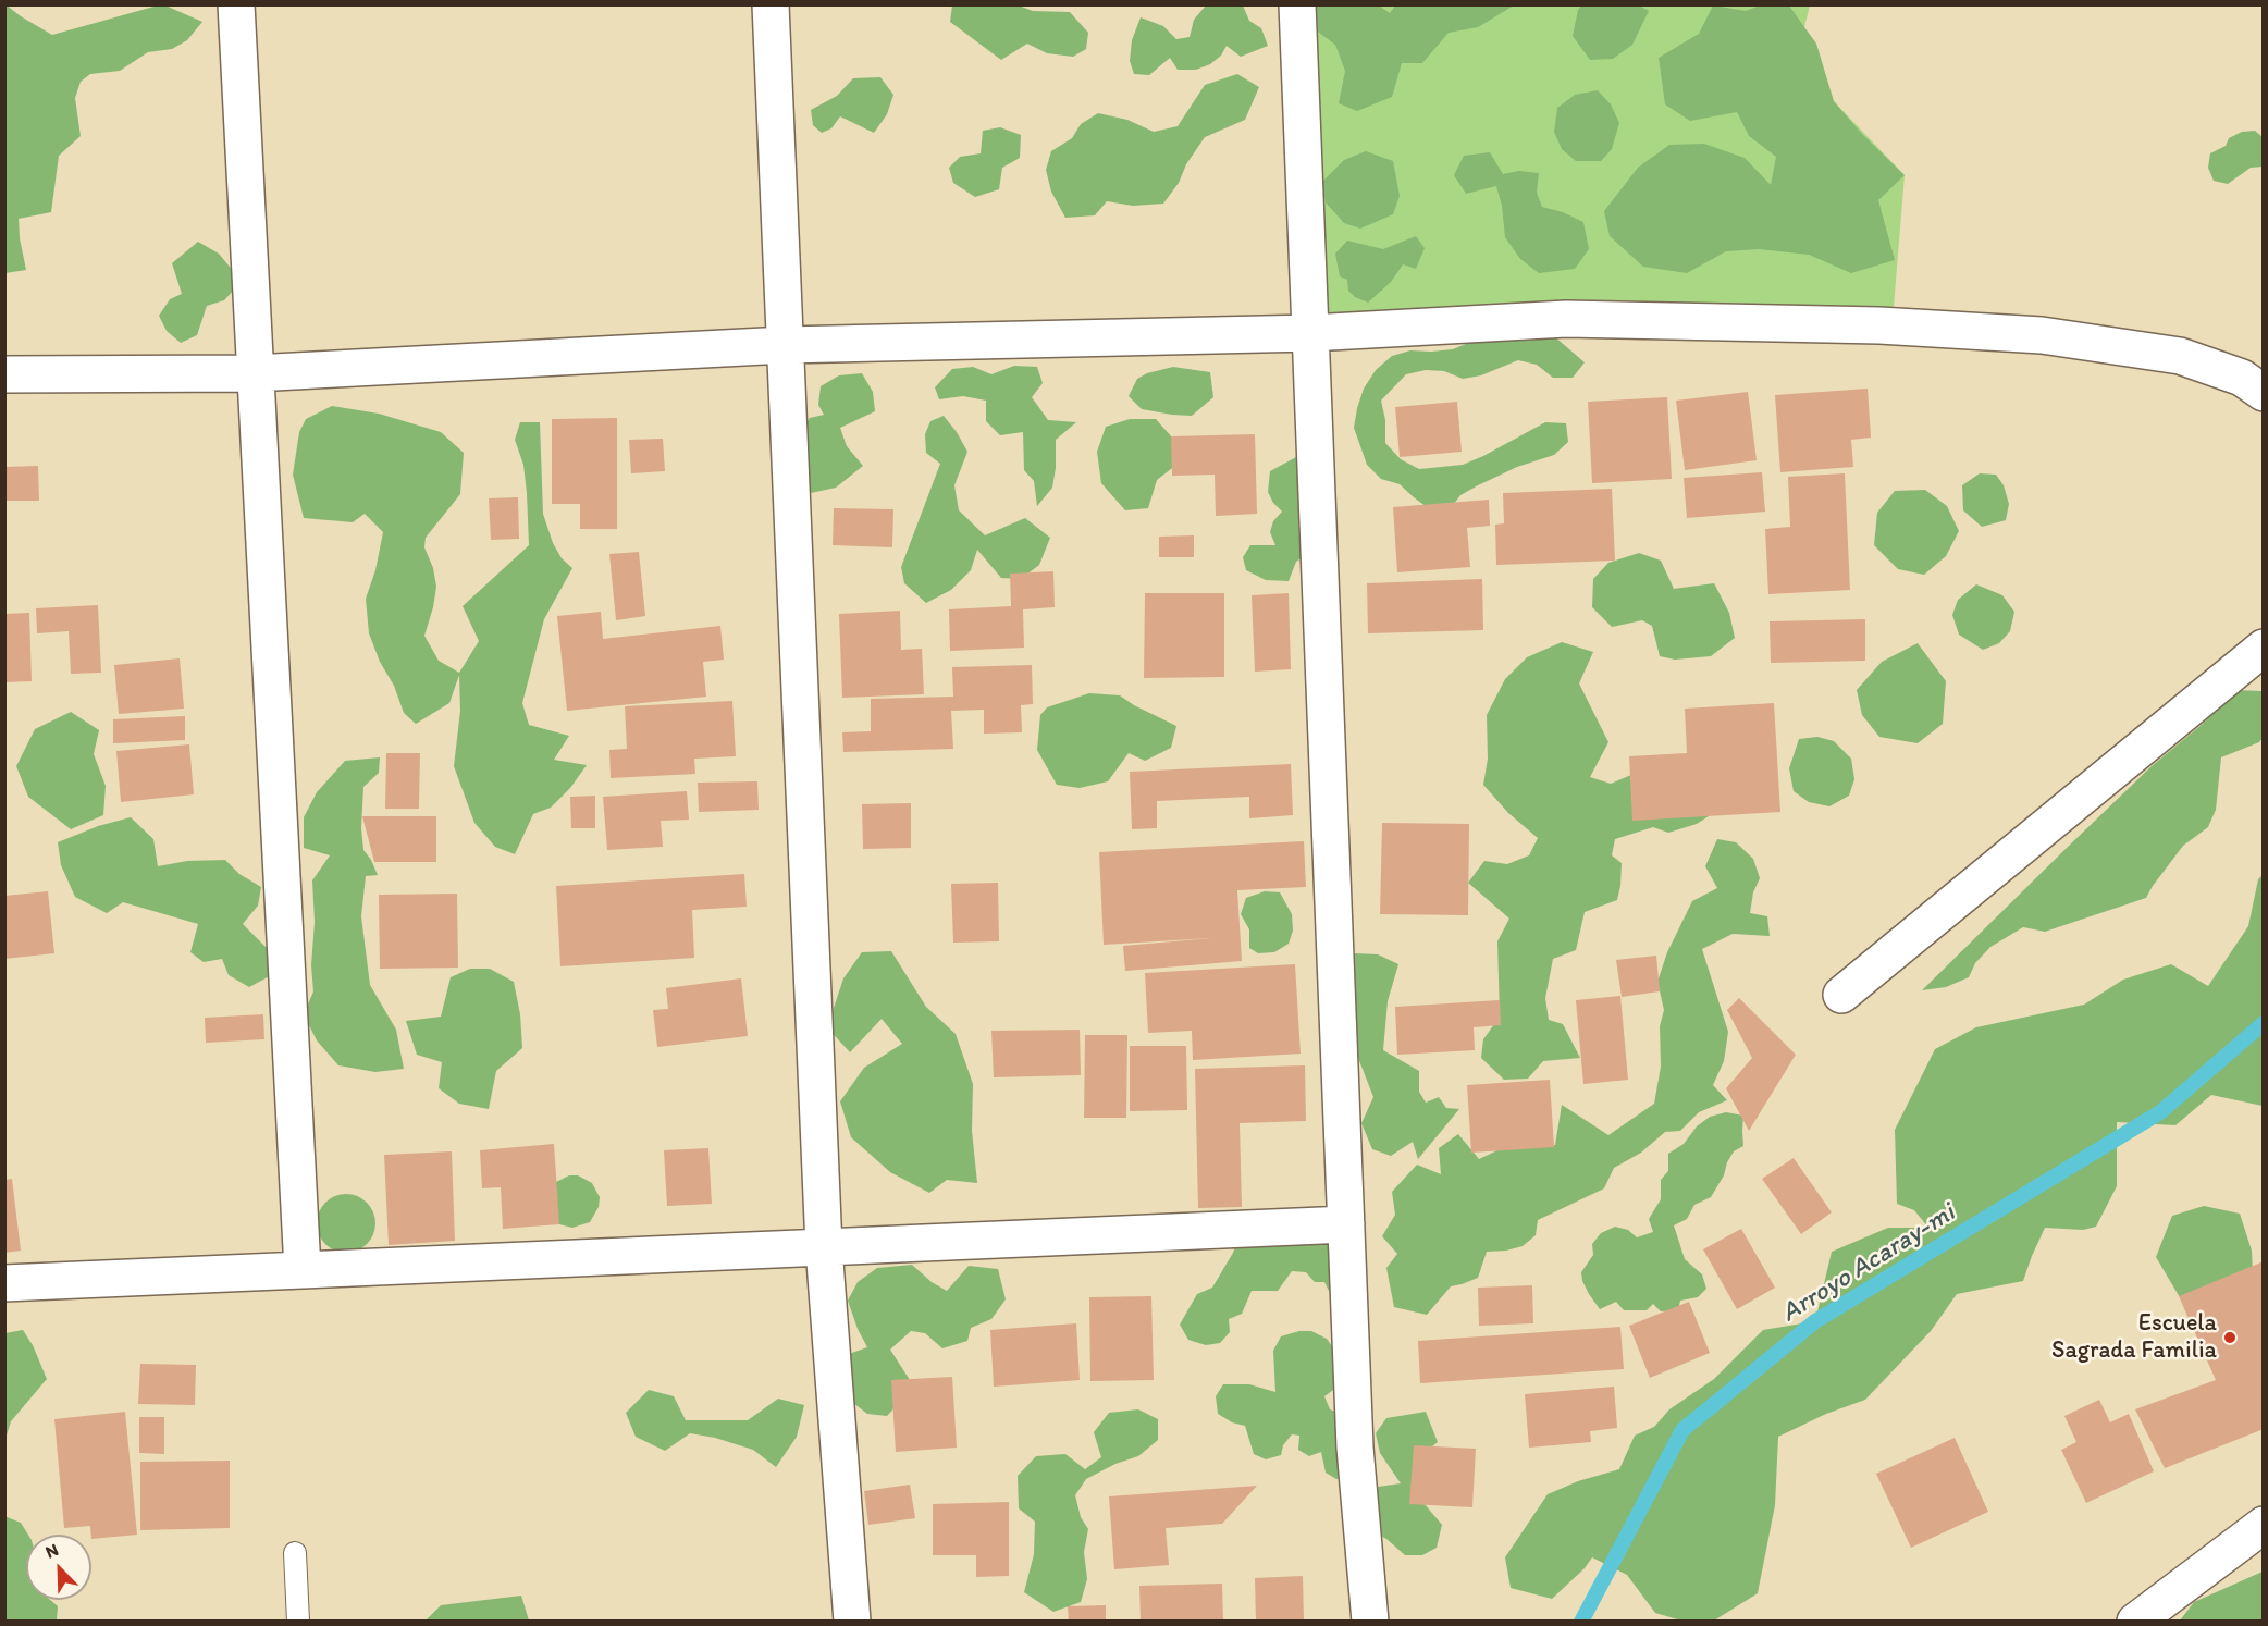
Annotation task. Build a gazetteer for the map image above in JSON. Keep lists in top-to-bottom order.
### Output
{
  "water": ["Arroyo Acaray-mi"],
  "places": ["Escuela Sagrada Familia"],
  "north": "top left"
}
